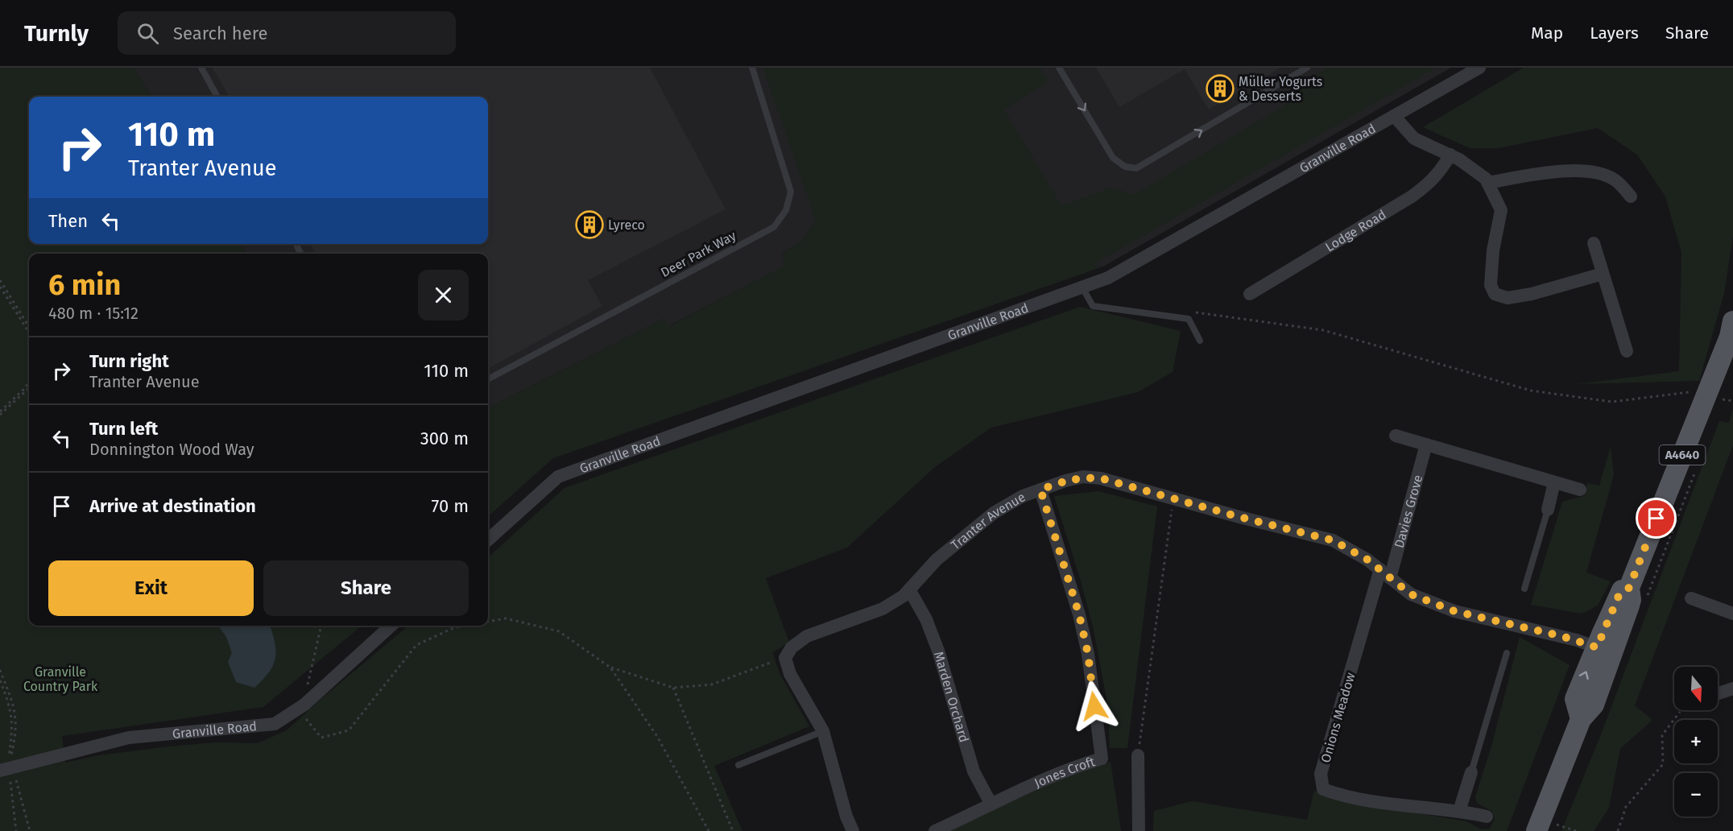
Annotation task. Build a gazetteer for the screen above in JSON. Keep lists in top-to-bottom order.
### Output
{
  "streets": {
    "main road": ["A4640"],
    "street": [
      "Granville Road",
      "Lodge Road",
      "Davies Grove",
      "Tranter Avenue",
      "Marden Orchard",
      "Onions Meadow",
      "Jones Croft"
    ],
    "lane": ["Deer Park Way"]
  },
  "crossings": [
    ["A4640", "Tranter Avenue"],
    ["Davies Grove", "Tranter Avenue"],
    ["Davies Grove", "Onions Meadow"],
    ["Tranter Avenue", "Marden Orchard"],
    ["Tranter Avenue", "Onions Meadow"],
    ["Tranter Avenue", "Jones Croft"],
    ["Marden Orchard", "Jones Croft"]
  ],
  "parks": ["Granville Country Park"],
  "places": {
    "building": ["Müller Yogurts & Desserts", "Lyreco"]
  },
  "north": "bottom",
  "page": {
    "header": "Turnly",
    "search": "Search here",
    "nav": ["Map", "Layers", "Share"],
    "turn": ["110 m", "Tranter Avenue"],
    "then": "Then",
    "heading": ["6 min", "480 m · 15:12"],
    "list": [
      {
        "name": "Turn right",
        "note": "Tranter Avenue",
        "value": "110 m"
      },
      {
        "name": "Turn left",
        "note": "Donnington Wood Way",
        "value": "300 m"
      },
      {
        "name": "Arrive at destination",
        "value": "70 m"
      }
    ],
    "buttons": ["Exit", "Share"],
    "map_buttons": ["+", "−"]
  }
}
